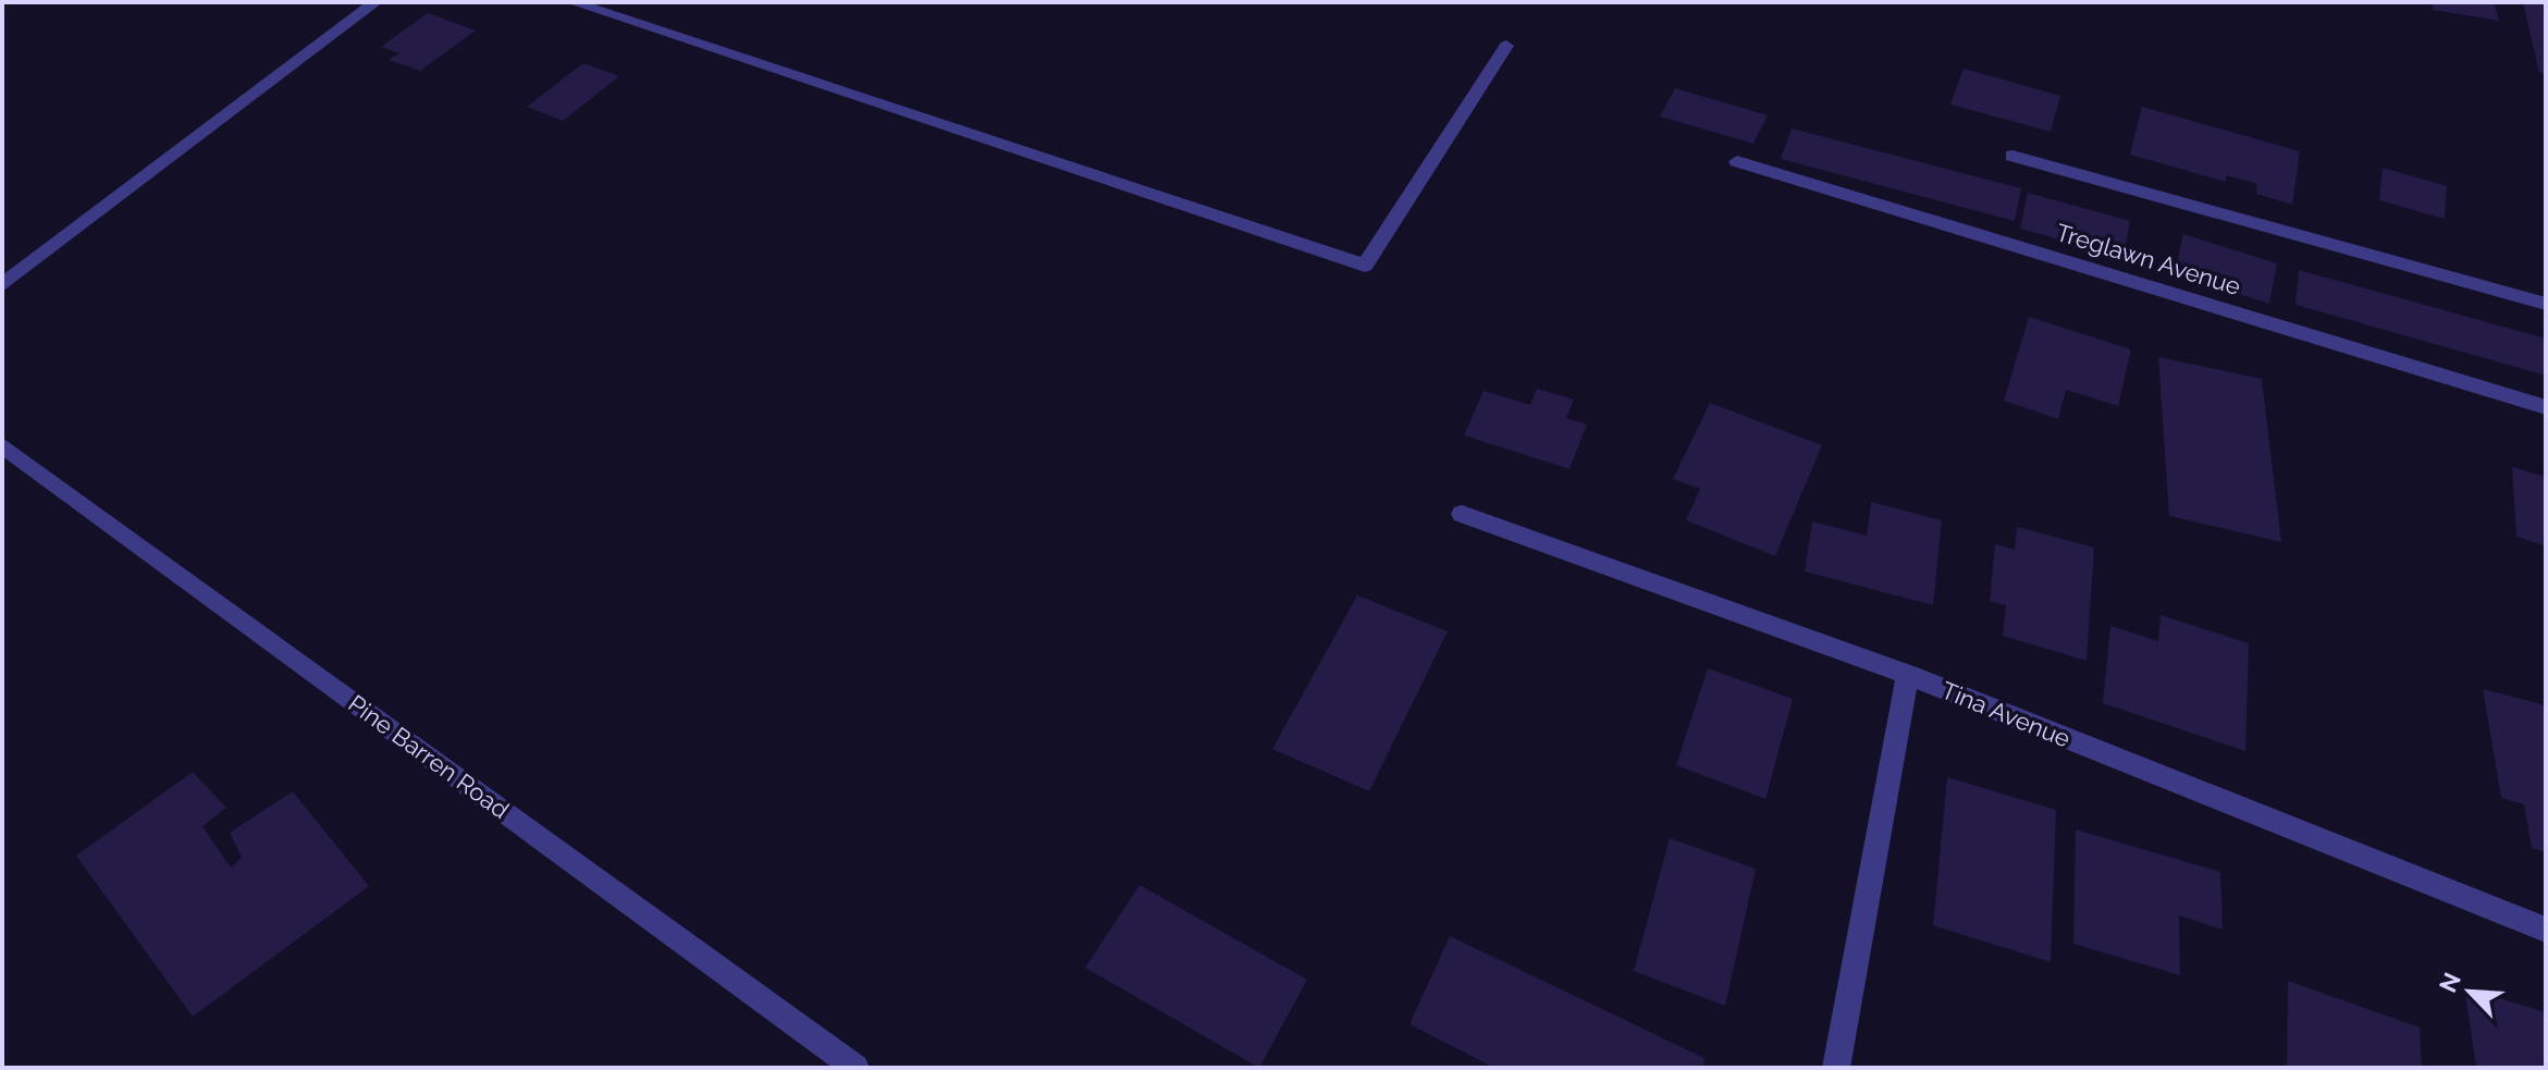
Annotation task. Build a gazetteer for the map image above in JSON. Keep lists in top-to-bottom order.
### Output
{
  "streets": {
    "street": ["Treglawn Avenue", "Tina Avenue", "Pine Barren Road"]
  },
  "north": "top left"
}
